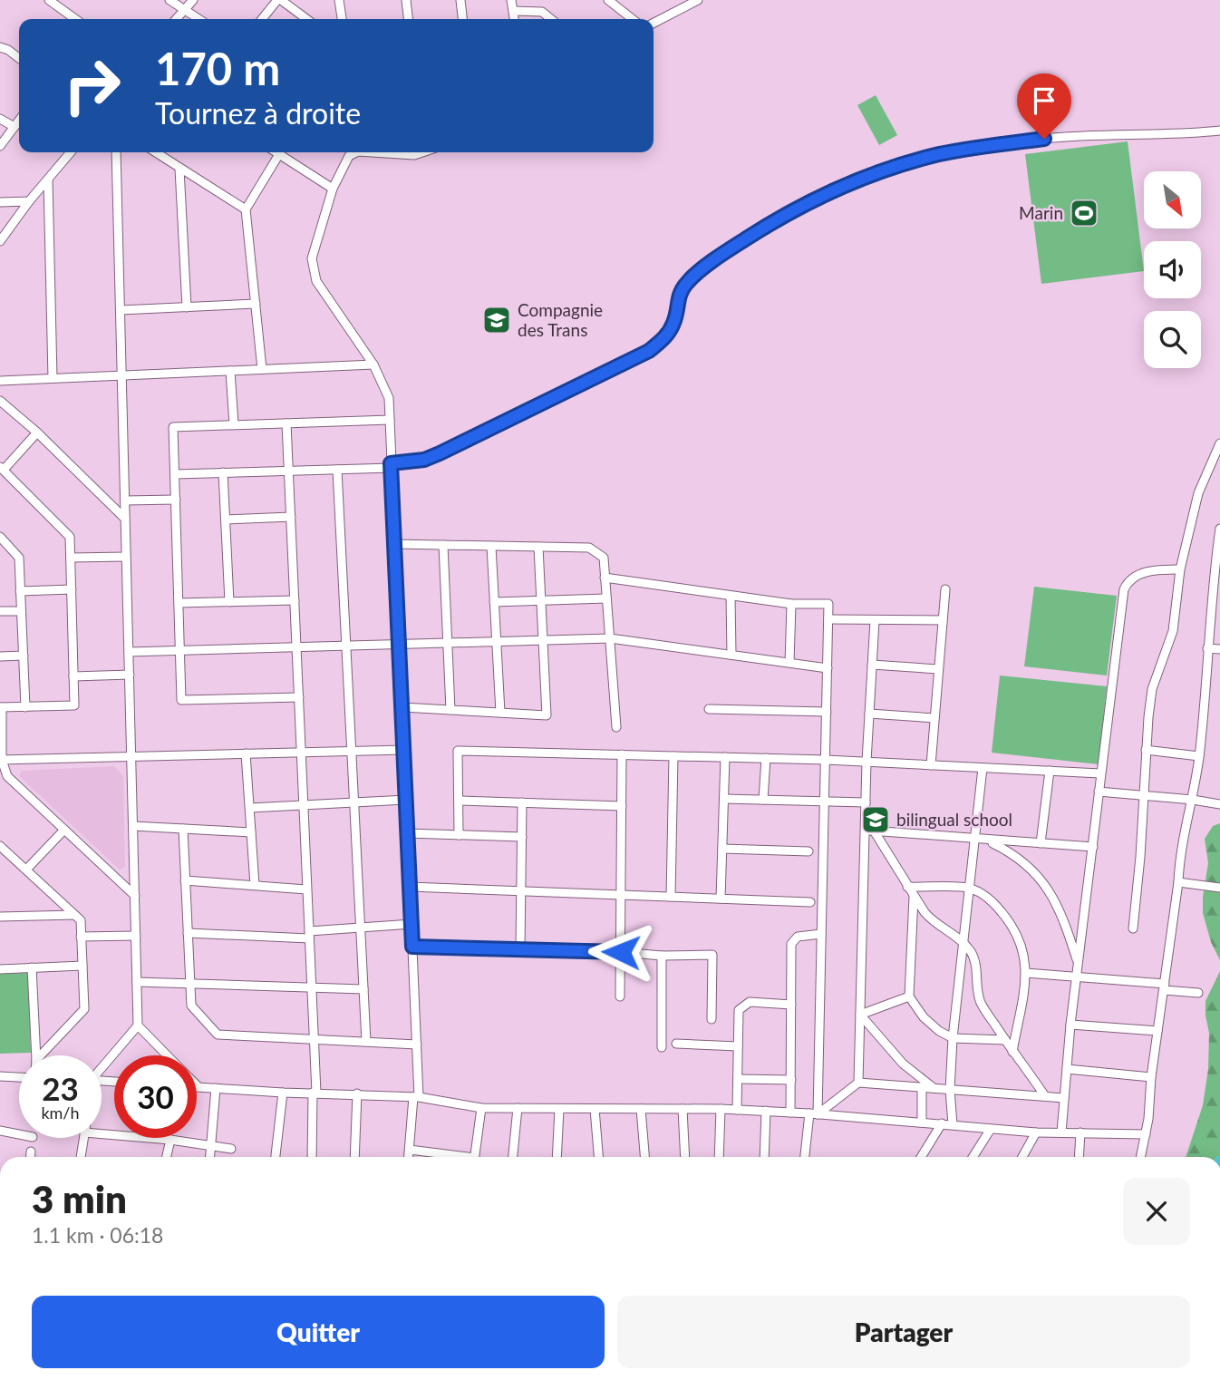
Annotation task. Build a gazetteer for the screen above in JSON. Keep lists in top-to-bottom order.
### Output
{
  "places": {
    "sports": ["Marin"],
    "school or university": ["Compagnie des Trans", "bilingual school"]
  },
  "north": "bottom right",
  "page": {
    "turn": ["170 m", "Tournez à droite"],
    "speed": "23 km/h",
    "limit": "30",
    "heading": ["3 min", "1.1 km · 06:18"],
    "buttons": ["Quitter", "Partager"]
  }
}
